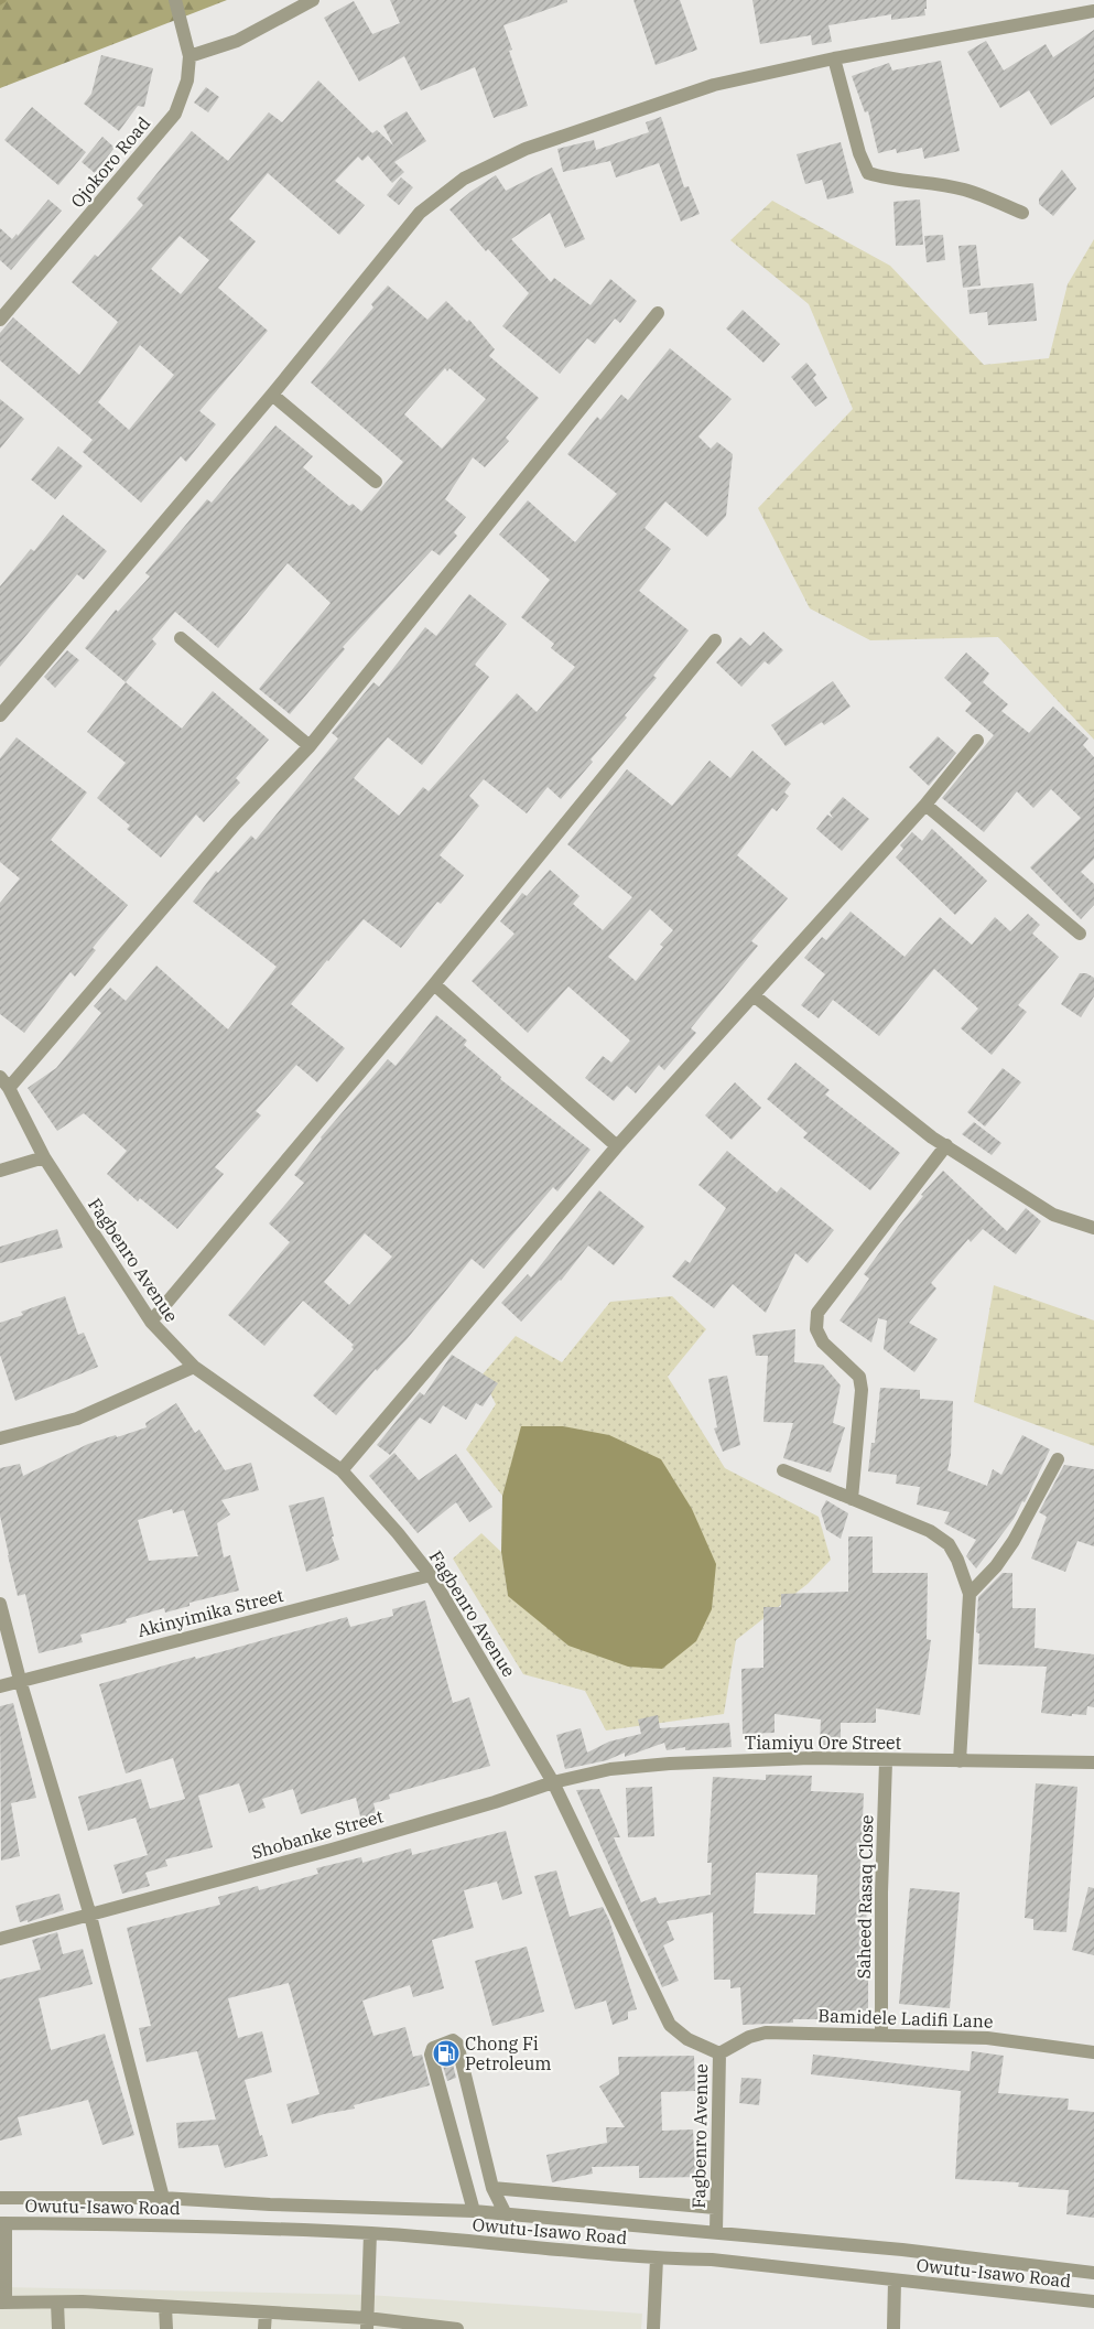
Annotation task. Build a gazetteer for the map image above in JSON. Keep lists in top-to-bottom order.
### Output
{
  "streets": {
    "street": [
      "Ojokoro Road",
      "Fagbenro Avenue",
      "Akinyimika Street",
      "Tiamiyu Ore Street",
      "Shobanke Street",
      "Saheed Rasaq Close",
      "Bamidele Ladifi Lane",
      "Owutu-Isawo Road"
    ]
  },
  "crossings": [
    ["Fagbenro Avenue", "Akinyimika Street"],
    ["Fagbenro Avenue", "Tiamiyu Ore Street"],
    ["Fagbenro Avenue", "Shobanke Street"],
    ["Fagbenro Avenue", "Bamidele Ladifi Lane"],
    ["Fagbenro Avenue", "Owutu-Isawo Road"],
    ["Tiamiyu Ore Street", "Shobanke Street"],
    ["Tiamiyu Ore Street", "Saheed Rasaq Close"],
    ["Saheed Rasaq Close", "Bamidele Ladifi Lane"]
  ],
  "places": {
    "fuel station": ["Chong Fi Petroleum"]
  }
}
